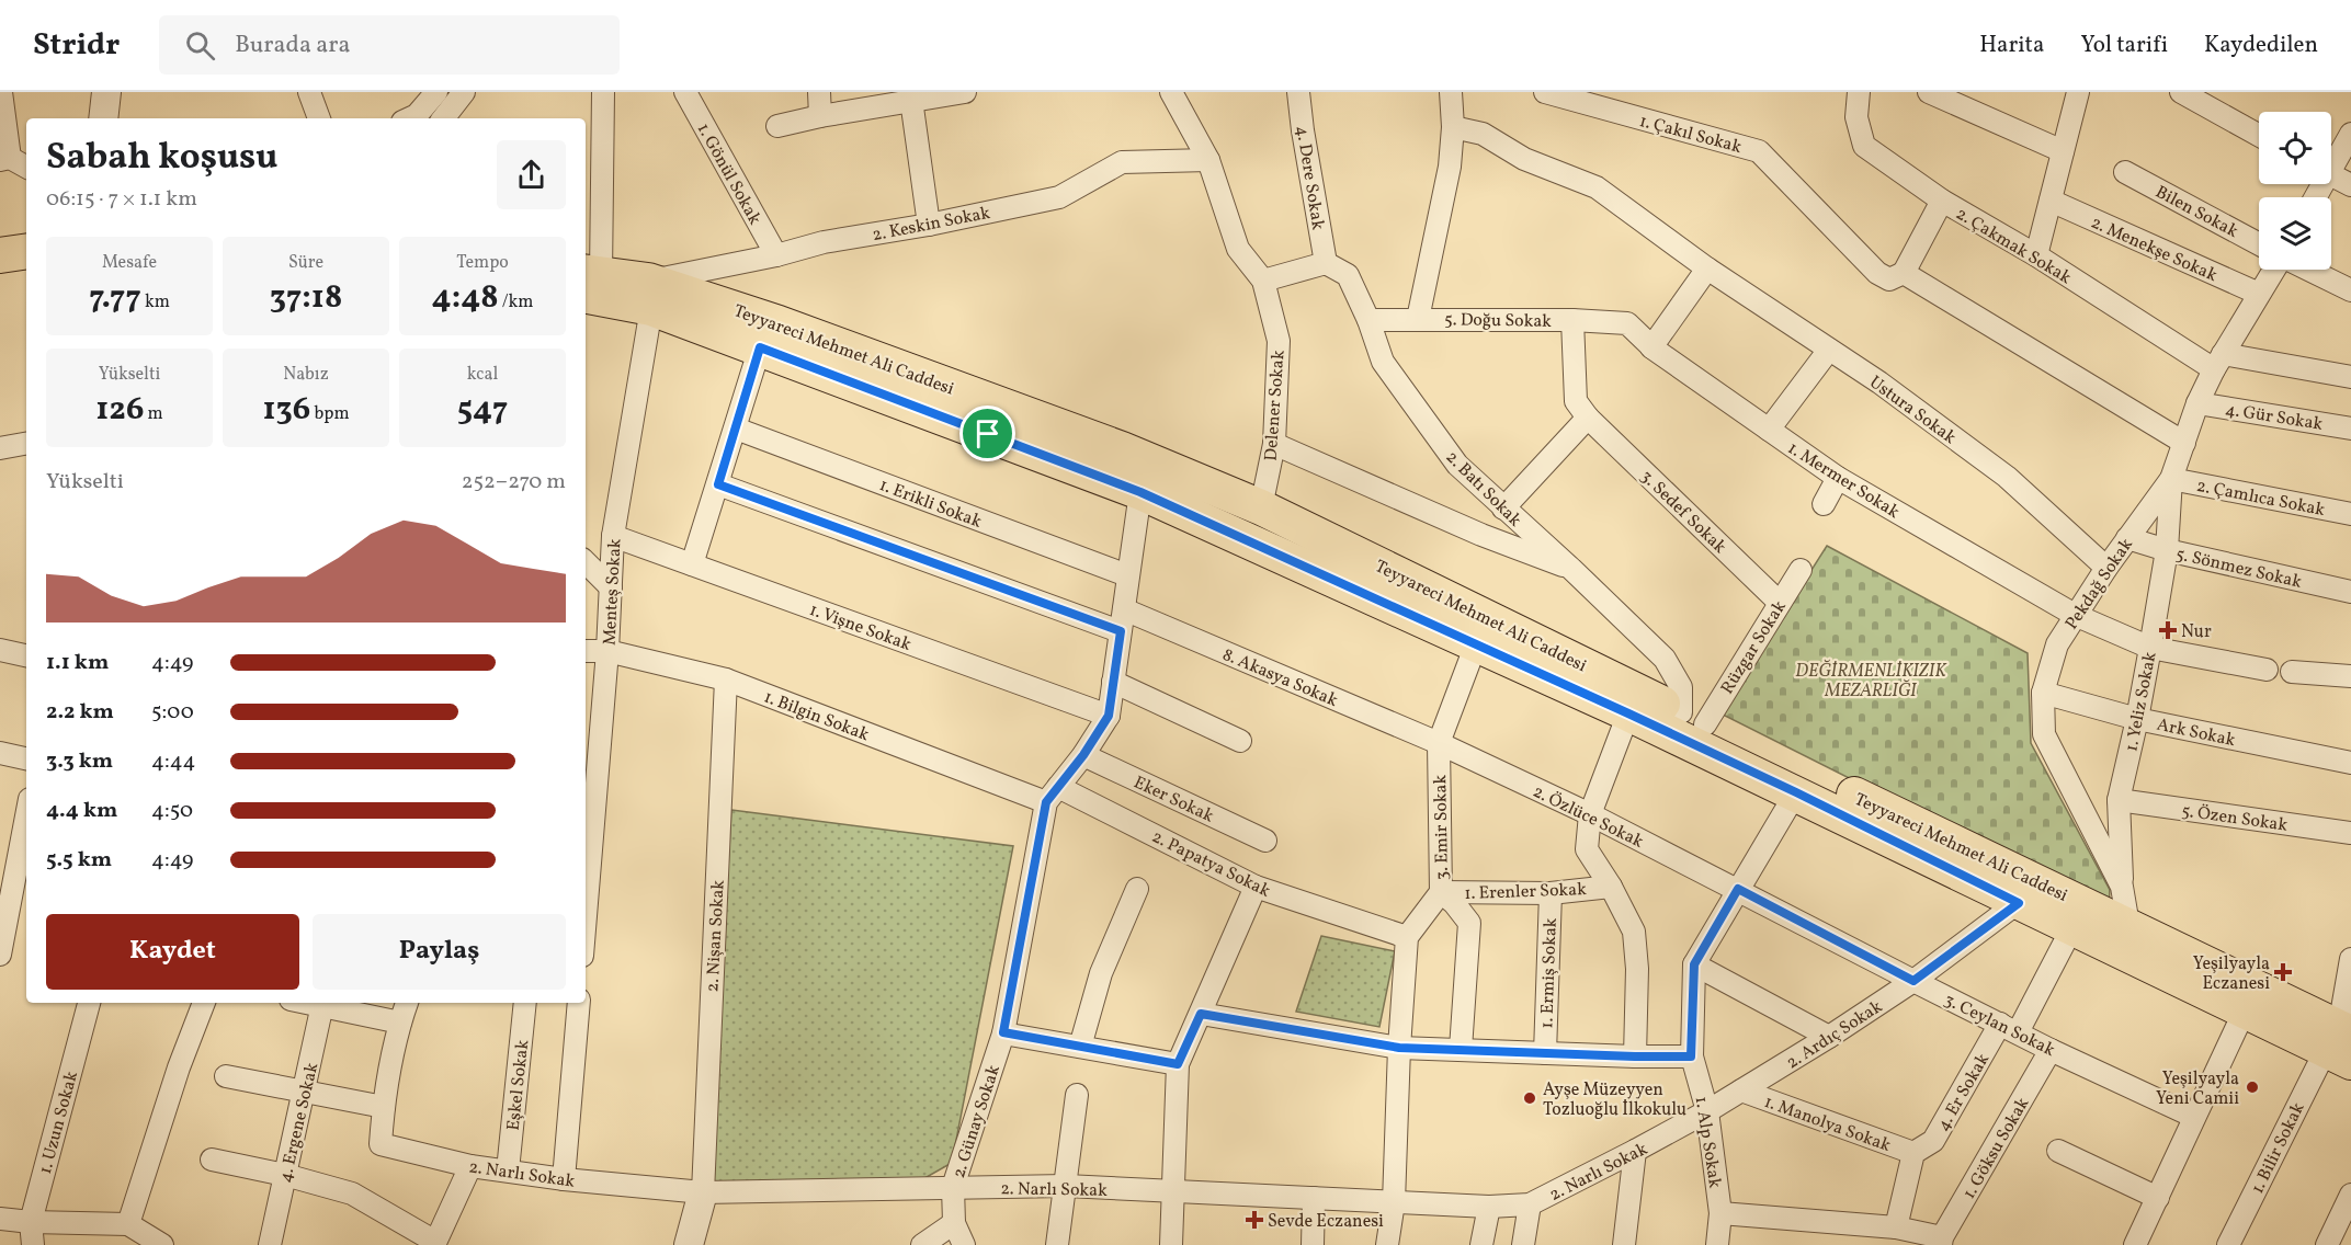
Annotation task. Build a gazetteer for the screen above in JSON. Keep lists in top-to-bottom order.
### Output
{
  "streets": {
    "main road": ["Teyyareci Mehmet Ali Caddesi"],
    "street": [
      "1. Çakıl Sokak",
      "1. Gönül Sokak",
      "4. Dere Sokak",
      "Bilen Sokak",
      "2. Keskin Sokak",
      "2. Çakmak Sokak",
      "2. Menekşe Sokak",
      "5. Doğu Sokak",
      "Delener Sokak",
      "Ustura Sokak",
      "4. Gür Sokak",
      "1. Mermer Sokak",
      "2. Batı Sokak",
      "2. Çamlıca Sokak",
      "1. Erikli Sokak",
      "3. Sedef Sokak",
      "5. Sönmez Sokak",
      "Pekdağ Sokak",
      "Menteş Sokak",
      "1. Vişne Sokak",
      "Rüzgar Sokak",
      "8. Akasya Sokak",
      "1. Yeliz Sokak",
      "1. Bilgin Sokak",
      "Ark Sokak",
      "Eker Sokak",
      "2. Özlüce Sokak",
      "5. Özen Sokak",
      "3. Emir Sokak",
      "2. Papatya Sokak",
      "1. Erenler Sokak",
      "2. Nişan Sokak",
      "1. Ermiş Sokak",
      "3. Ceylan Sokak",
      "2. Ardıç Sokak",
      "Eşkel Sokak",
      "4. Er Sokak",
      "2. Günay Sokak",
      "1. Uzun Sokak",
      "4. Ergene Sokak",
      "1. Manolya Sokak",
      "1. Alp Sokak",
      "1. Göksu Sokak",
      "1. Bilir Sokak",
      "2. Narlı Sokak"
    ]
  },
  "crossings": [
    ["1. Çakıl Sokak", "Pekdağ Sokak"],
    ["1. Gönül Sokak", "2. Keskin Sokak"],
    ["4. Dere Sokak", "2. Batı Sokak"],
    ["2. Keskin Sokak", "Teyyareci Mehmet Ali Caddesi"],
    ["2. Keskin Sokak", "Delener Sokak"],
    ["2. Keskin Sokak", "Menteş Sokak"],
    ["2. Çakmak Sokak", "Pekdağ Sokak"],
    ["2. Menekşe Sokak", "Pekdağ Sokak"],
    ["5. Doğu Sokak", "1. Mermer Sokak"],
    ["5. Doğu Sokak", "2. Batı Sokak"],
    ["Teyyareci Mehmet Ali Caddesi", "Delener Sokak"],
    ["Teyyareci Mehmet Ali Caddesi", "2. Batı Sokak"],
    ["Teyyareci Mehmet Ali Caddesi", "Pekdağ Sokak"],
    ["Teyyareci Mehmet Ali Caddesi", "Menteş Sokak"],
    ["Teyyareci Mehmet Ali Caddesi", "Rüzgar Sokak"],
    ["Teyyareci Mehmet Ali Caddesi", "3. Emir Sokak"],
    ["Teyyareci Mehmet Ali Caddesi", "2. Ardıç Sokak"],
    ["Teyyareci Mehmet Ali Caddesi", "4. Er Sokak"],
    ["Teyyareci Mehmet Ali Caddesi", "2. Günay Sokak"],
    ["Teyyareci Mehmet Ali Caddesi", "1. Alp Sokak"],
    ["Teyyareci Mehmet Ali Caddesi", "1. Bilir Sokak"],
    ["Ustura Sokak", "Pekdağ Sokak"],
    ["4. Gür Sokak", "Pekdağ Sokak"],
    ["1. Mermer Sokak", "Pekdağ Sokak"],
    ["1. Mermer Sokak", "1. Yeliz Sokak"],
    ["2. Batı Sokak", "Rüzgar Sokak"],
    ["2. Çamlıca Sokak", "Pekdağ Sokak"],
    ["2. Çamlıca Sokak", "1. Yeliz Sokak"],
    ["1. Erikli Sokak", "2. Günay Sokak"],
    ["3. Sedef Sokak", "Rüzgar Sokak"],
    ["5. Sönmez Sokak", "Pekdağ Sokak"],
    ["5. Sönmez Sokak", "1. Yeliz Sokak"],
    ["Pekdağ Sokak", "1. Yeliz Sokak"],
    ["Pekdağ Sokak", "Ark Sokak"],
    ["Menteş Sokak", "1. Vişne Sokak"],
    ["Menteş Sokak", "1. Bilgin Sokak"],
    ["1. Vişne Sokak", "2. Günay Sokak"],
    ["8. Akasya Sokak", "2. Özlüce Sokak"],
    ["8. Akasya Sokak", "3. Emir Sokak"],
    ["8. Akasya Sokak", "2. Günay Sokak"],
    ["1. Yeliz Sokak", "Ark Sokak"],
    ["1. Yeliz Sokak", "5. Özen Sokak"],
    ["1. Bilgin Sokak", "2. Papatya Sokak"],
    ["1. Bilgin Sokak", "2. Nişan Sokak"],
    ["1. Bilgin Sokak", "2. Günay Sokak"],
    ["Eker Sokak", "2. Günay Sokak"],
    ["2. Özlüce Sokak", "3. Emir Sokak"],
    ["2. Özlüce Sokak", "3. Ceylan Sokak"],
    ["2. Özlüce Sokak", "1. Alp Sokak"],
    ["3. Emir Sokak", "2. Papatya Sokak"],
    ["3. Emir Sokak", "1. Erenler Sokak"],
    ["2. Papatya Sokak", "2. Günay Sokak"],
    ["1. Erenler Sokak", "1. Ermiş Sokak"],
    ["2. Nişan Sokak", "2. Narlı Sokak"],
    ["3. Ceylan Sokak", "2. Ardıç Sokak"],
    ["3. Ceylan Sokak", "4. Er Sokak"],
    ["3. Ceylan Sokak", "1. Alp Sokak"],
    ["3. Ceylan Sokak", "1. Göksu Sokak"],
    ["2. Ardıç Sokak", "1. Manolya Sokak"],
    ["2. Ardıç Sokak", "1. Alp Sokak"],
    ["2. Ardıç Sokak", "2. Narlı Sokak"],
    ["Eşkel Sokak", "2. Narlı Sokak"],
    ["4. Er Sokak", "1. Manolya Sokak"],
    ["2. Günay Sokak", "2. Narlı Sokak"],
    ["1. Alp Sokak", "2. Narlı Sokak"]
  ],
  "parks": ["DEĞİRMENLİKIZIK MEZARLIĞI"],
  "places": {
    "health": ["Nur", "Yeşilyayla Eczanesi", "Sevde Eczanesi"],
    "other": ["Yeşilyayla Yeni Camii", "Ayşe Müzeyyen Tozluoğlu İlkokulu"]
  },
  "page": {
    "header": "Stridr",
    "search": "Burada ara",
    "nav": ["Harita", "Yol tarifi", "Kaydedilen"],
    "heading": ["Sabah koşusu", "06:15 · 7 × 1.1 km"],
    "stats": [
      ["Mesafe", "7.77 km"],
      ["Süre", "37:18"],
      ["Tempo", "4:48 /km"],
      ["Yükselti", "126 m"],
      ["Nabız", "136 bpm"],
      ["kcal", "547"]
    ],
    "chart": ["Yükselti", "252–270 m"],
    "list": [
      {
        "name": "1.1 km",
        "note": "4:49"
      },
      {
        "name": "2.2 km",
        "note": "5:00"
      },
      {
        "name": "3.3 km",
        "note": "4:44"
      },
      {
        "name": "4.4 km",
        "note": "4:50"
      },
      {
        "name": "5.5 km",
        "note": "4:49"
      }
    ],
    "buttons": ["Kaydet", "Paylaş"]
  }
}
